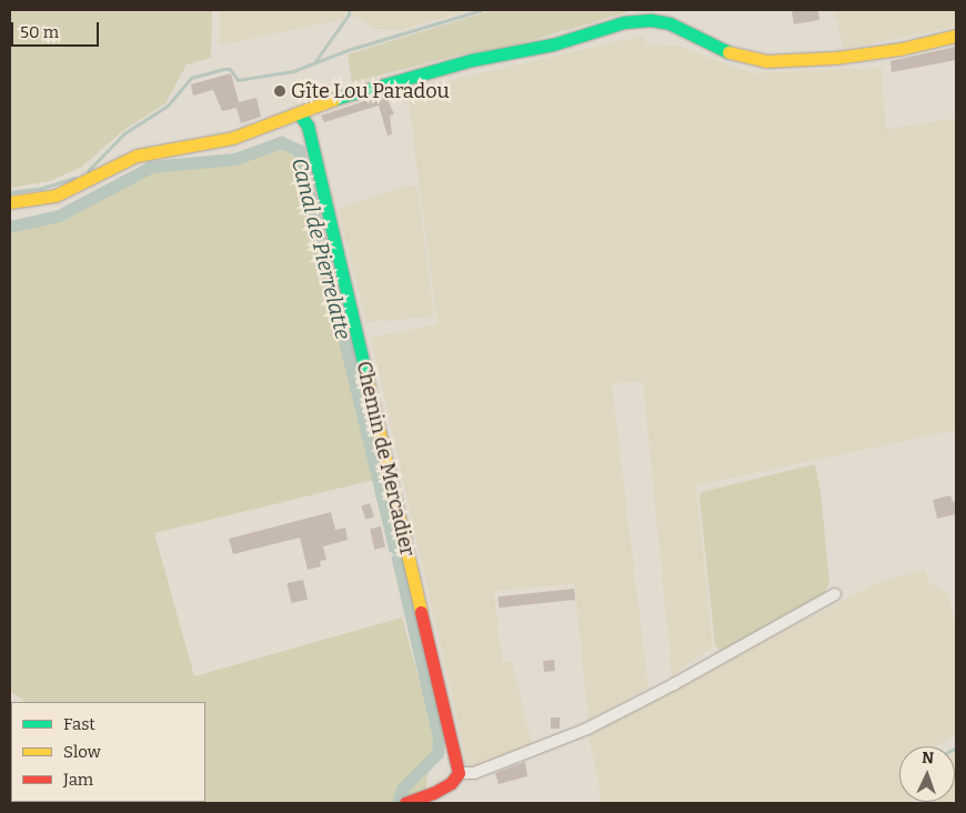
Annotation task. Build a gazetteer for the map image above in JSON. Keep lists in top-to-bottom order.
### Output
{
  "streets": {
    "street": ["Chemin de Mercadier"]
  },
  "water": ["Canal de Pierrelatte"],
  "places": ["Gîte Lou Paradou"],
  "legend": ["Fast", "Slow", "Jam"],
  "scale_bar": "50 m",
  "north": "top"
}
